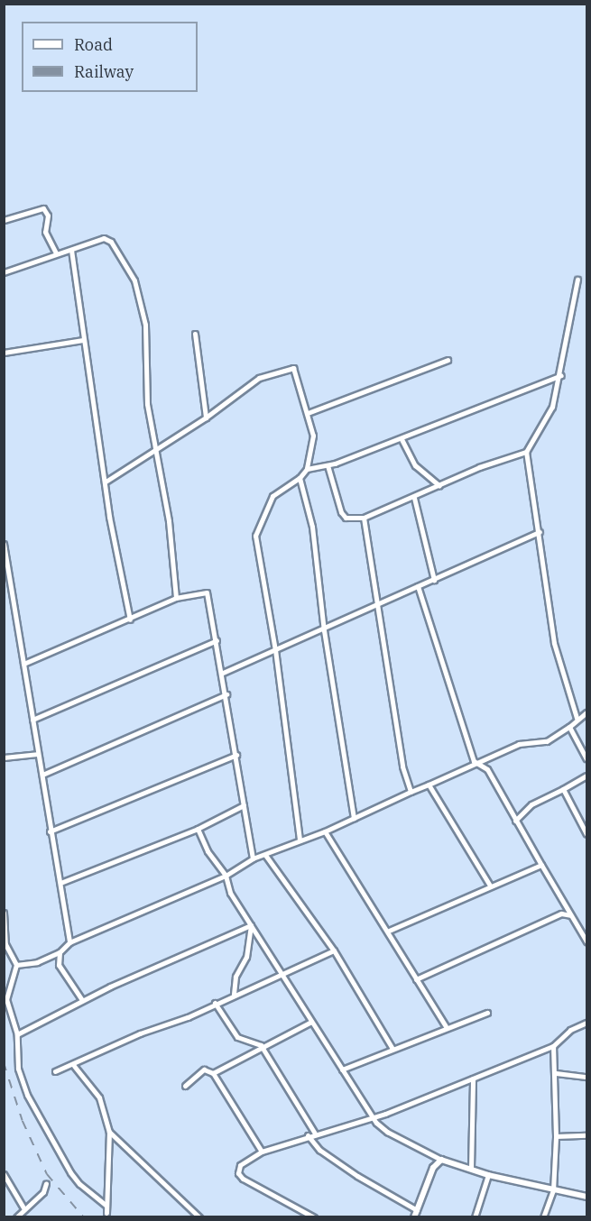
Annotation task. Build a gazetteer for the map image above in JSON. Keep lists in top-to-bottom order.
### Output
{
  "legend": ["Road", "Railway"]
}
